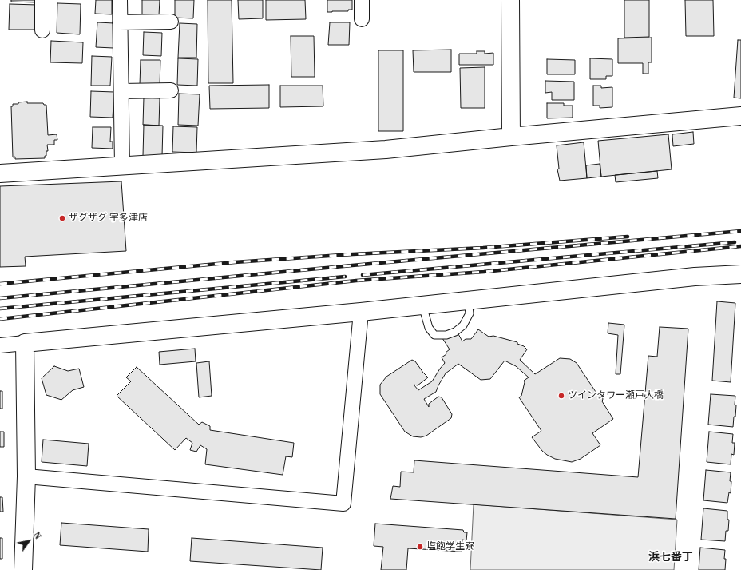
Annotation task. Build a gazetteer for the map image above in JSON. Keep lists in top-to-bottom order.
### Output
{
  "districts": ["浜七番丁"],
  "places": ["ザグザグ 宇多津店", "ツインタワー瀬戸大橋", "塩飽学生寮"],
  "north": "top right"
}
